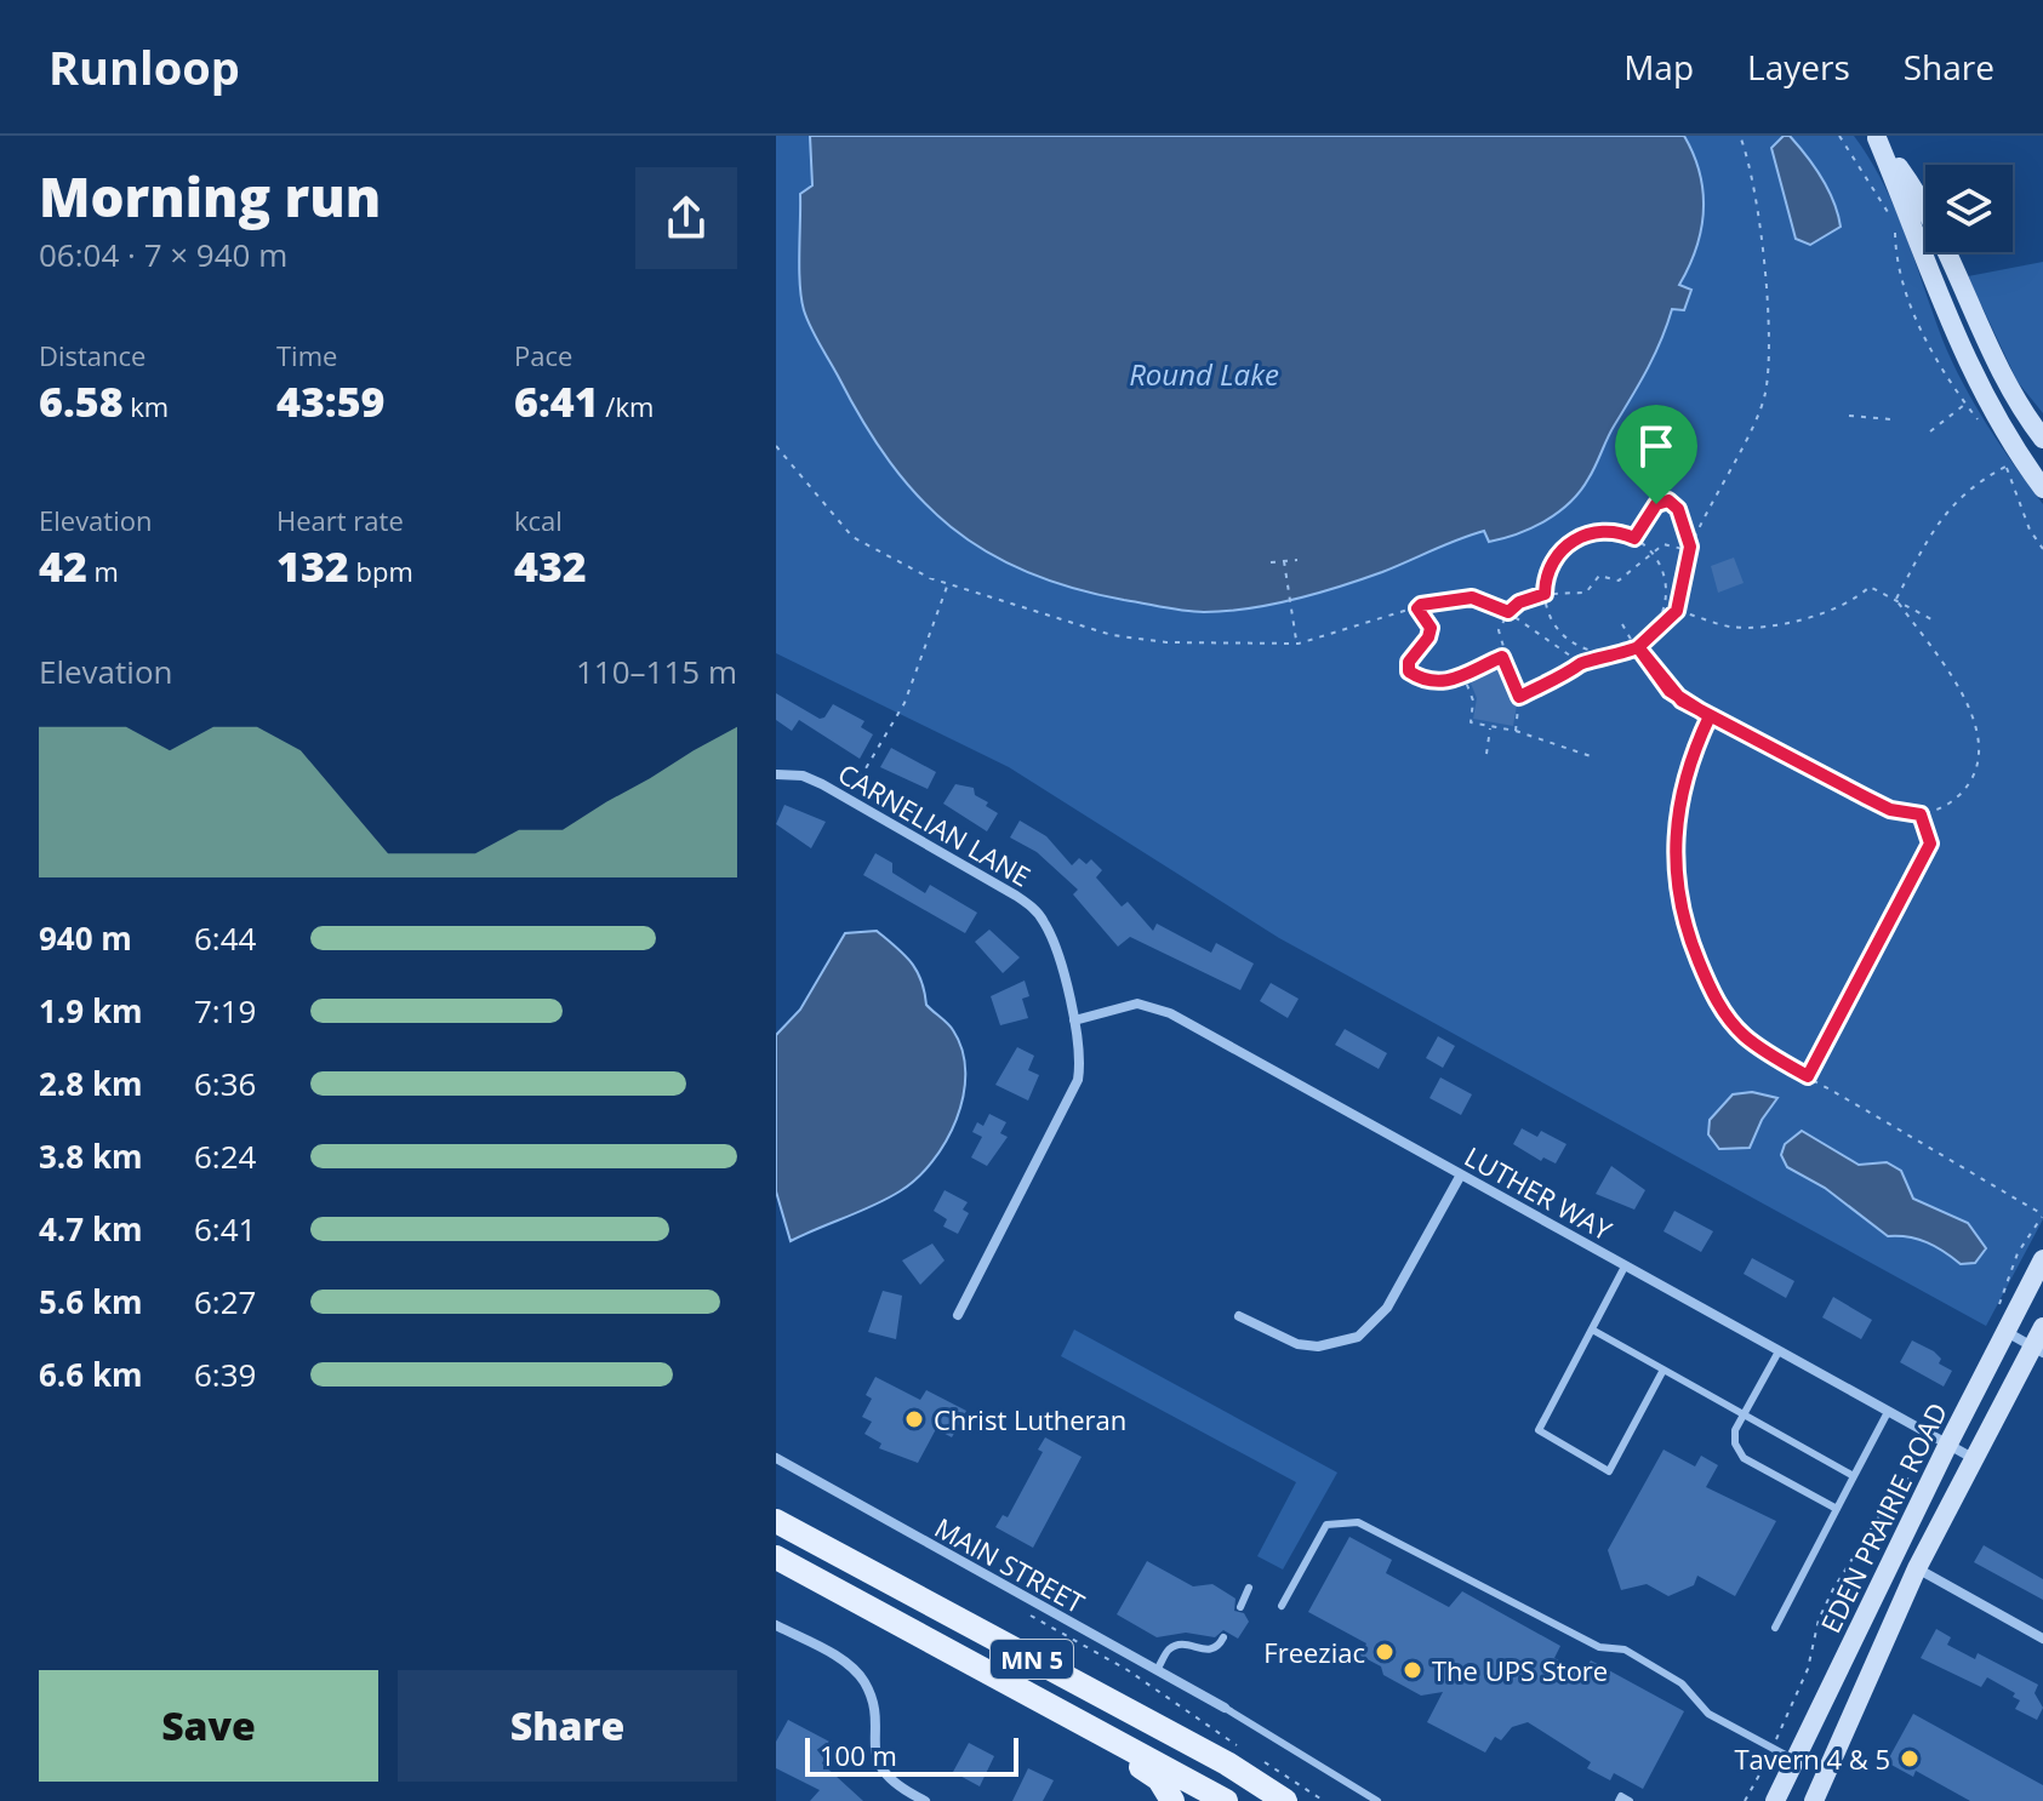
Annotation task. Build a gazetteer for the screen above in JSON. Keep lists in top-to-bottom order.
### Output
{
  "streets": {
    "main road": ["EDEN PRAIRIE ROAD", "MN 5"],
    "street": ["CARNELIAN LANE", "LUTHER WAY", "MAIN STREET"]
  },
  "crossings": [
    ["CARNELIAN LANE", "LUTHER WAY"],
    ["LUTHER WAY", "EDEN PRAIRIE ROAD"]
  ],
  "water": ["Round Lake"],
  "places": [
    "Christ Lutheran",
    "Freeziac",
    "The UPS Store",
    "Tavern 4 & 5"
  ],
  "scale_bar": "100 m",
  "page": {
    "header": "Runloop",
    "nav": ["Map", "Layers", "Share"],
    "heading": ["Morning run", "06:04 · 7 × 940 m"],
    "stats": [
      ["Distance", "6.58 km"],
      ["Time", "43:59"],
      ["Pace", "6:41 /km"],
      ["Elevation", "42 m"],
      ["Heart rate", "132 bpm"],
      ["kcal", "432"]
    ],
    "chart": ["Elevation", "110–115 m"],
    "list": [
      {
        "name": "940 m",
        "note": "6:44"
      },
      {
        "name": "1.9 km",
        "note": "7:19"
      },
      {
        "name": "2.8 km",
        "note": "6:36"
      },
      {
        "name": "3.8 km",
        "note": "6:24"
      },
      {
        "name": "4.7 km",
        "note": "6:41"
      },
      {
        "name": "5.6 km",
        "note": "6:27"
      },
      {
        "name": "6.6 km",
        "note": "6:39"
      }
    ],
    "buttons": ["Save", "Share"],
    "scale": "100 m"
  }
}
